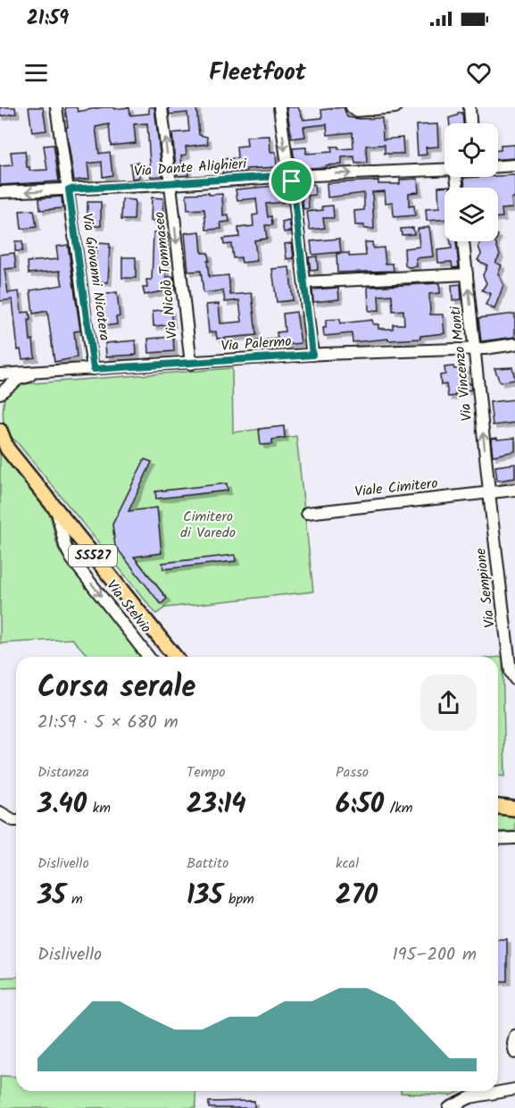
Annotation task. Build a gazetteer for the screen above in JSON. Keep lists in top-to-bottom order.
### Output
{
  "streets": {
    "main road": ["SS527"],
    "street": [
      "Via Dante Alighieri",
      "Via Nicolò Tommaseo",
      "Via Giovanni Nicotera",
      "Via Palermo",
      "Via Vincenzo Monti",
      "Viale Cimitero",
      "Via Sempione",
      "Via Stelvio"
    ]
  },
  "crossings": [
    ["Via Dante Alighieri", "Via Nicolò Tommaseo"],
    ["Via Dante Alighieri", "Via Giovanni Nicotera"],
    ["Via Nicolò Tommaseo", "Via Palermo"],
    ["Via Giovanni Nicotera", "Via Palermo"],
    ["Via Palermo", "Via Vincenzo Monti"],
    ["Via Vincenzo Monti", "Viale Cimitero"],
    ["Via Vincenzo Monti", "Via Sempione"],
    ["Viale Cimitero", "Via Sempione"],
    ["SS527", "Via Stelvio"]
  ],
  "one_way": ["Via Vincenzo Monti", "Via Stelvio"],
  "parks": ["Cimitero di Varedo"],
  "page": {
    "status": "21:59",
    "header": "Fleetfoot",
    "heading": ["Corsa serale", "21:59 · 5 × 680 m"],
    "stats": [
      ["Distanza", "3.40 km"],
      ["Tempo", "23:14"],
      ["Passo", "6:50 /km"],
      ["Dislivello", "35 m"],
      ["Battito", "135 bpm"],
      ["kcal", "270"]
    ],
    "chart": ["Dislivello", "195–200 m"]
  }
}
